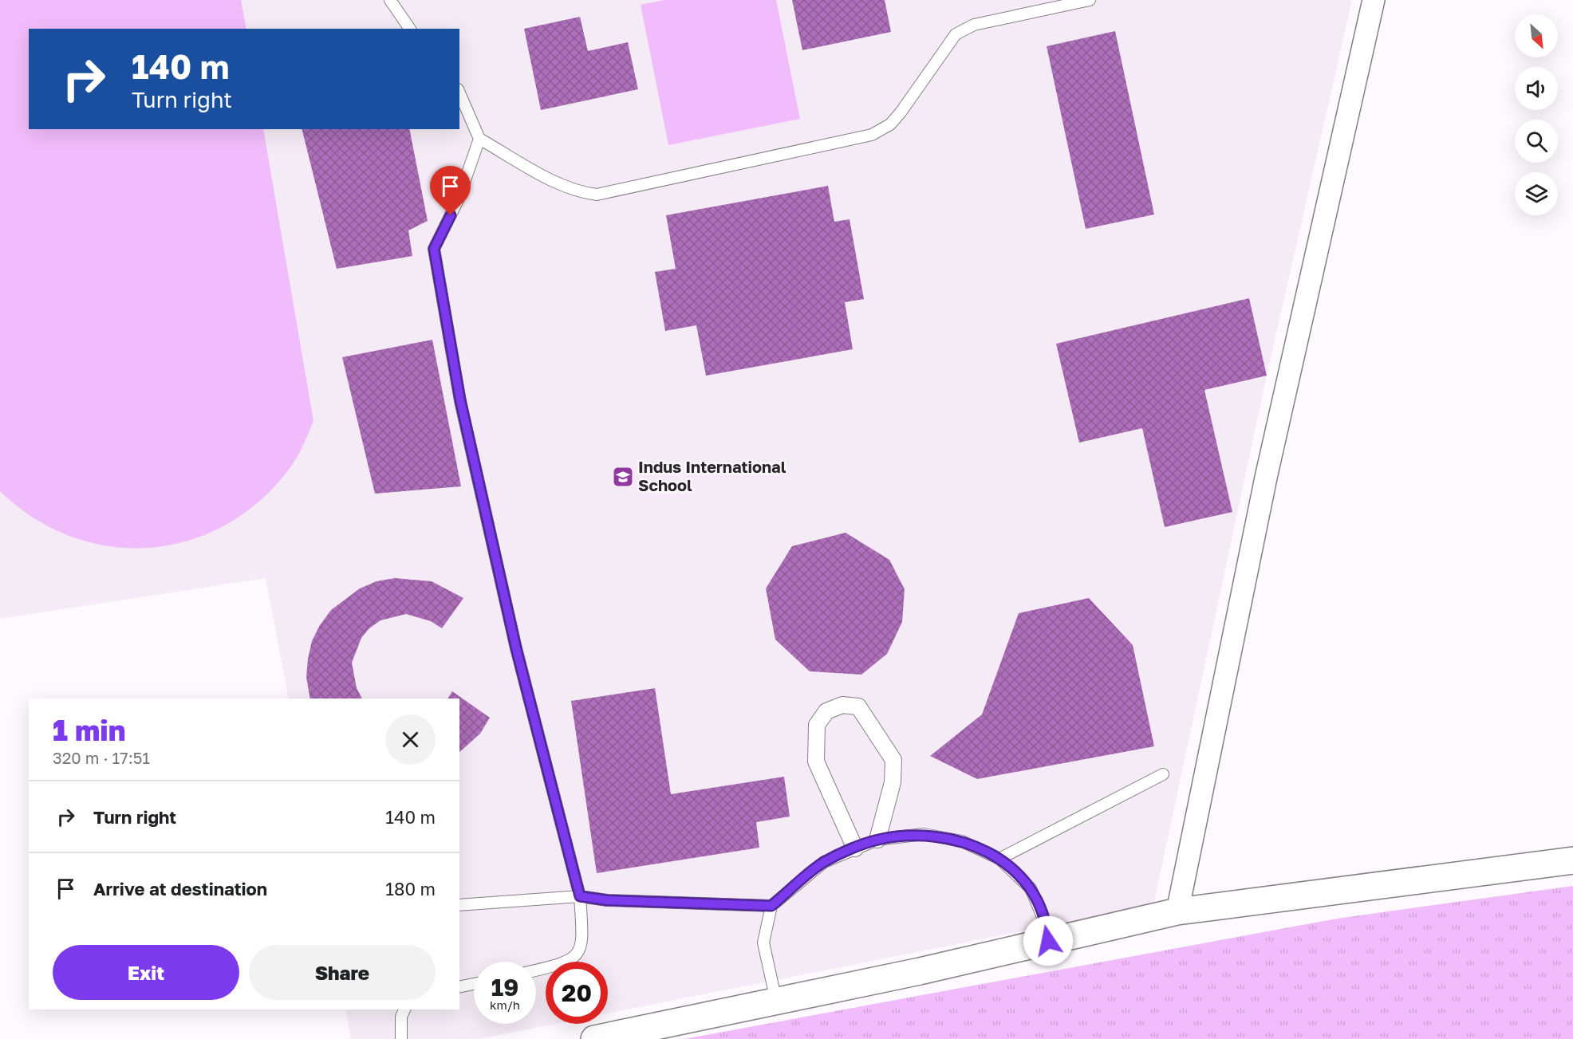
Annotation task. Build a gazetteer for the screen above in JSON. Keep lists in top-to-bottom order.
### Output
{
  "places": {
    "school or university": ["Indus International School"]
  },
  "north": "bottom right",
  "page": {
    "turn": ["140 m", "Turn right"],
    "heading": ["1 min", "320 m · 17:51"],
    "list": [
      {
        "name": "Turn right",
        "value": "140 m"
      },
      {
        "name": "Arrive at destination",
        "value": "180 m"
      }
    ],
    "buttons": ["Exit", "Share"],
    "speed": "19 km/h",
    "limit": "20"
  }
}
